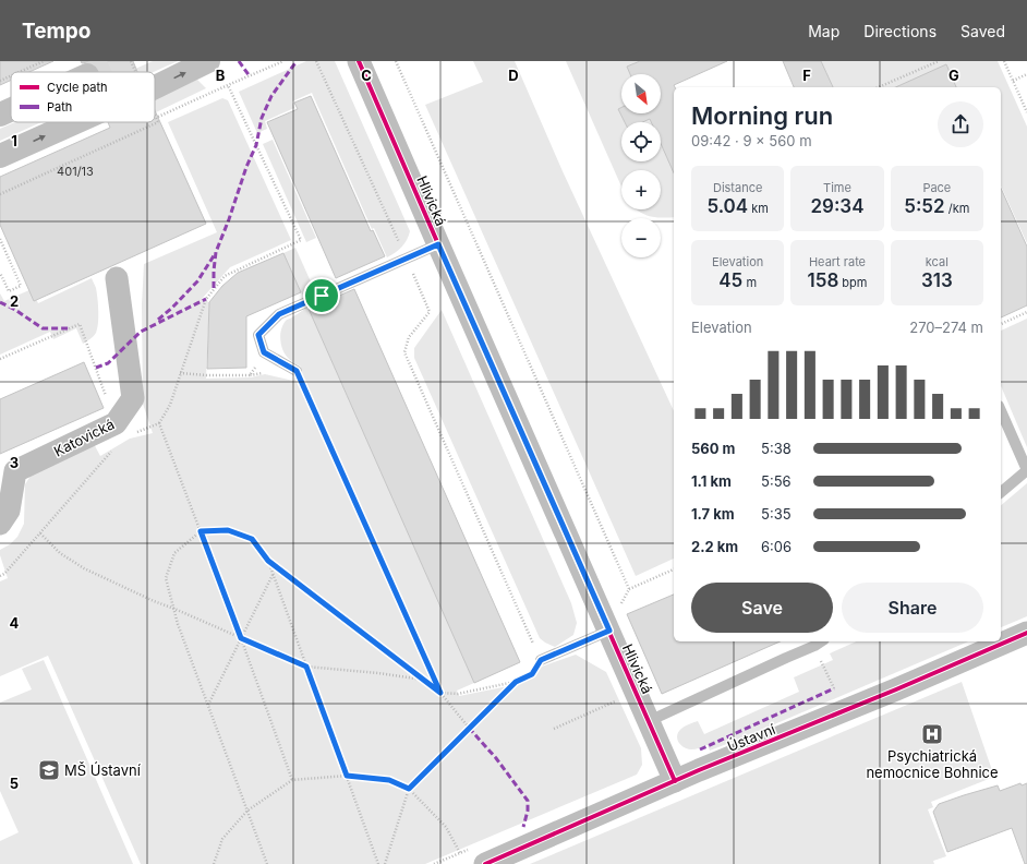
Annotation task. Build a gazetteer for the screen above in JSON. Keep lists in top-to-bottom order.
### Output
{
  "streets": {
    "street": ["Hlivická", "Katovická", "Ústavní"]
  },
  "crossings": [
    ["Hlivická", "Ústavní"]
  ],
  "places": {
    "hospital": ["Psychiatrická nemocnice Bohnice"],
    "school or university": ["MŠ Ústavní"]
  },
  "house_numbers": ["401/13"],
  "legend": ["Cycle path", "Path"],
  "north": "bottom right",
  "page": {
    "header": "Tempo",
    "nav": ["Map", "Directions", "Saved"],
    "map_buttons": ["+", "−"],
    "heading": ["Morning run", "09:42 · 9 × 560 m"],
    "stats": [
      ["Distance", "5.04 km"],
      ["Time", "29:34"],
      ["Pace", "5:52 /km"],
      ["Elevation", "45 m"],
      ["Heart rate", "158 bpm"],
      ["kcal", "313"]
    ],
    "chart": ["Elevation", "270–274 m"],
    "list": [
      {
        "name": "560 m",
        "note": "5:38"
      },
      {
        "name": "1.1 km",
        "note": "5:56"
      },
      {
        "name": "1.7 km",
        "note": "5:35"
      },
      {
        "name": "2.2 km",
        "note": "6:06"
      }
    ],
    "buttons": ["Save", "Share"]
  },
  "grid": {
    "columns": [
      "B",
      "C",
      "D",
      "F",
      "G"
    ],
    "rows": [
      "1",
      "2",
      "3",
      "4",
      "5"
    ]
  }
}
